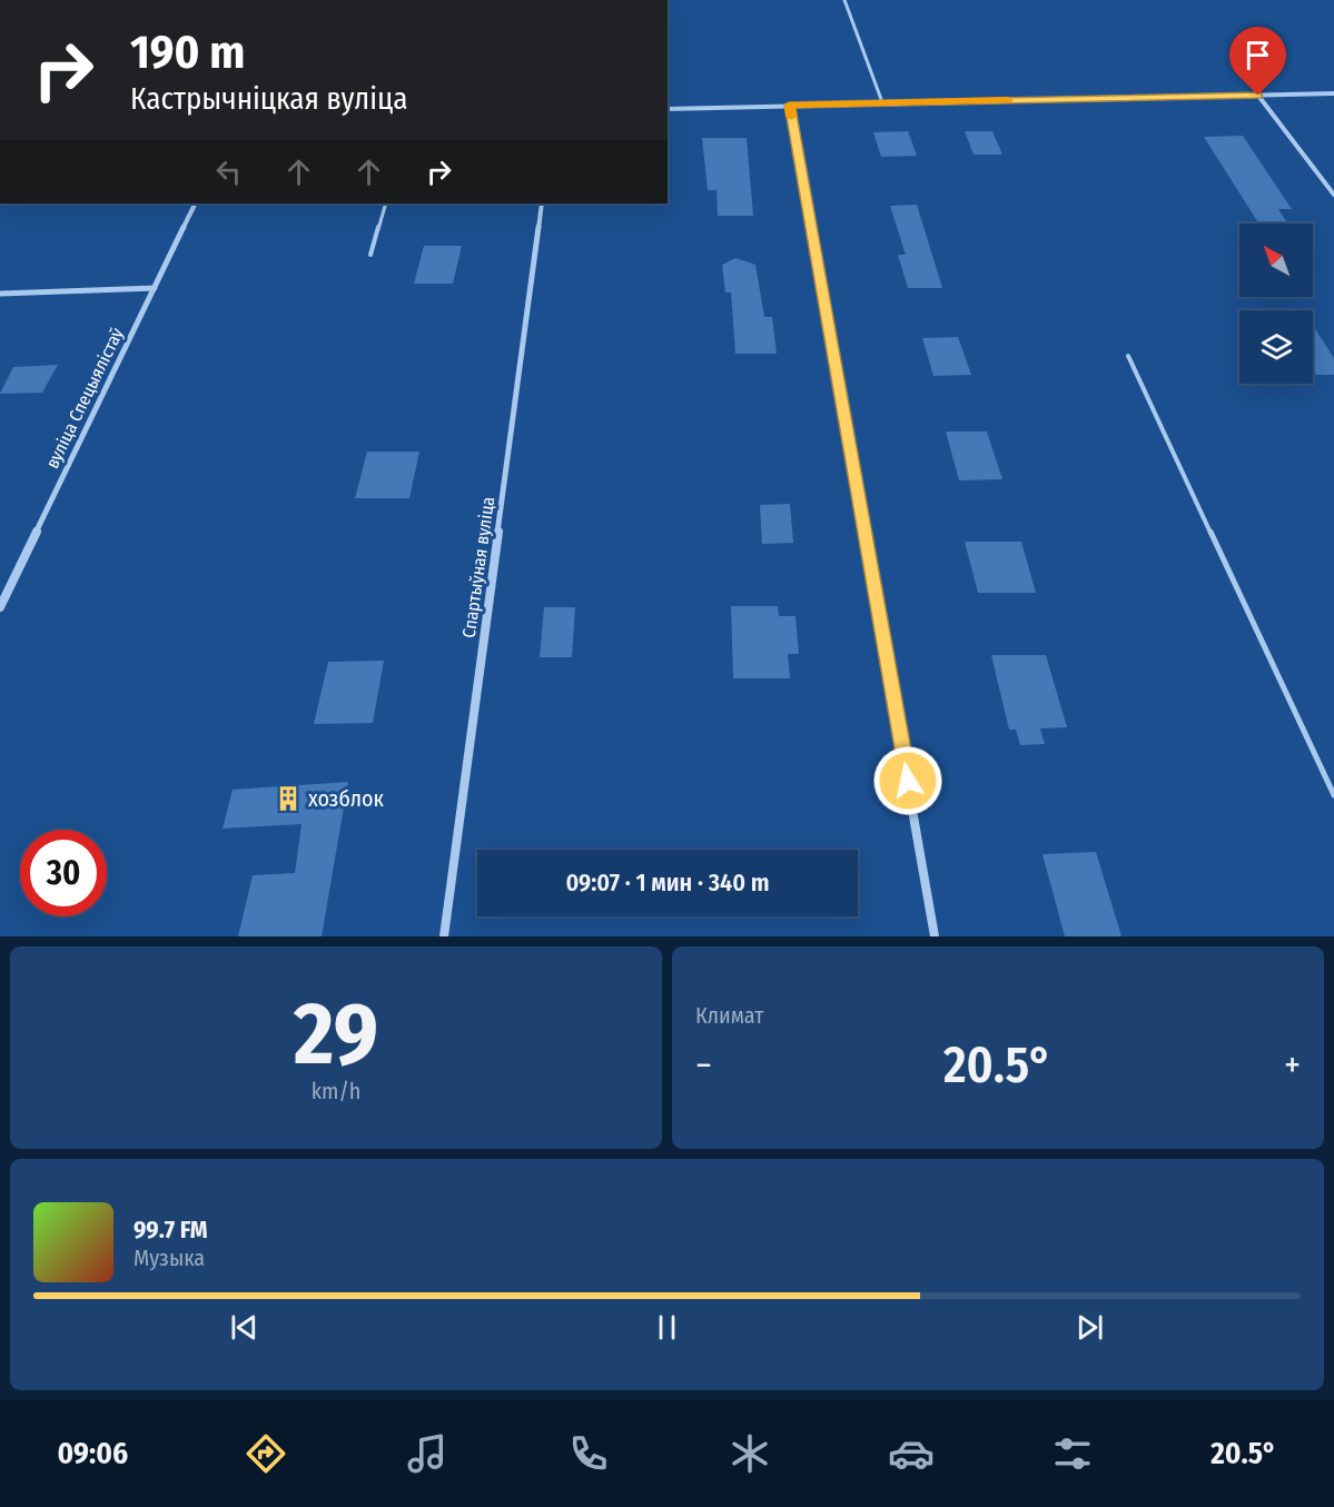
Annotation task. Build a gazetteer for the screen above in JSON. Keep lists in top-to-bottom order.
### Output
{
  "streets": {
    "street": ["вуліца Спецыялістаў", "Спартыўная вуліца"]
  },
  "places": {
    "building": ["хозблок"]
  },
  "north": "top left",
  "page": {
    "turn": ["190 m", "Кастрычніцкая вуліца"],
    "limit": "30",
    "trip": "09:07 · 1 мин · 340 m",
    "tile": [
      ["29", "km/h"],
      "Климат"
    ],
    "heat": ["−", "20.5°", "+"],
    "song": ["99.7 FM", "Музыка"],
    "tabs": ["09:06", "20.5°"]
  }
}
